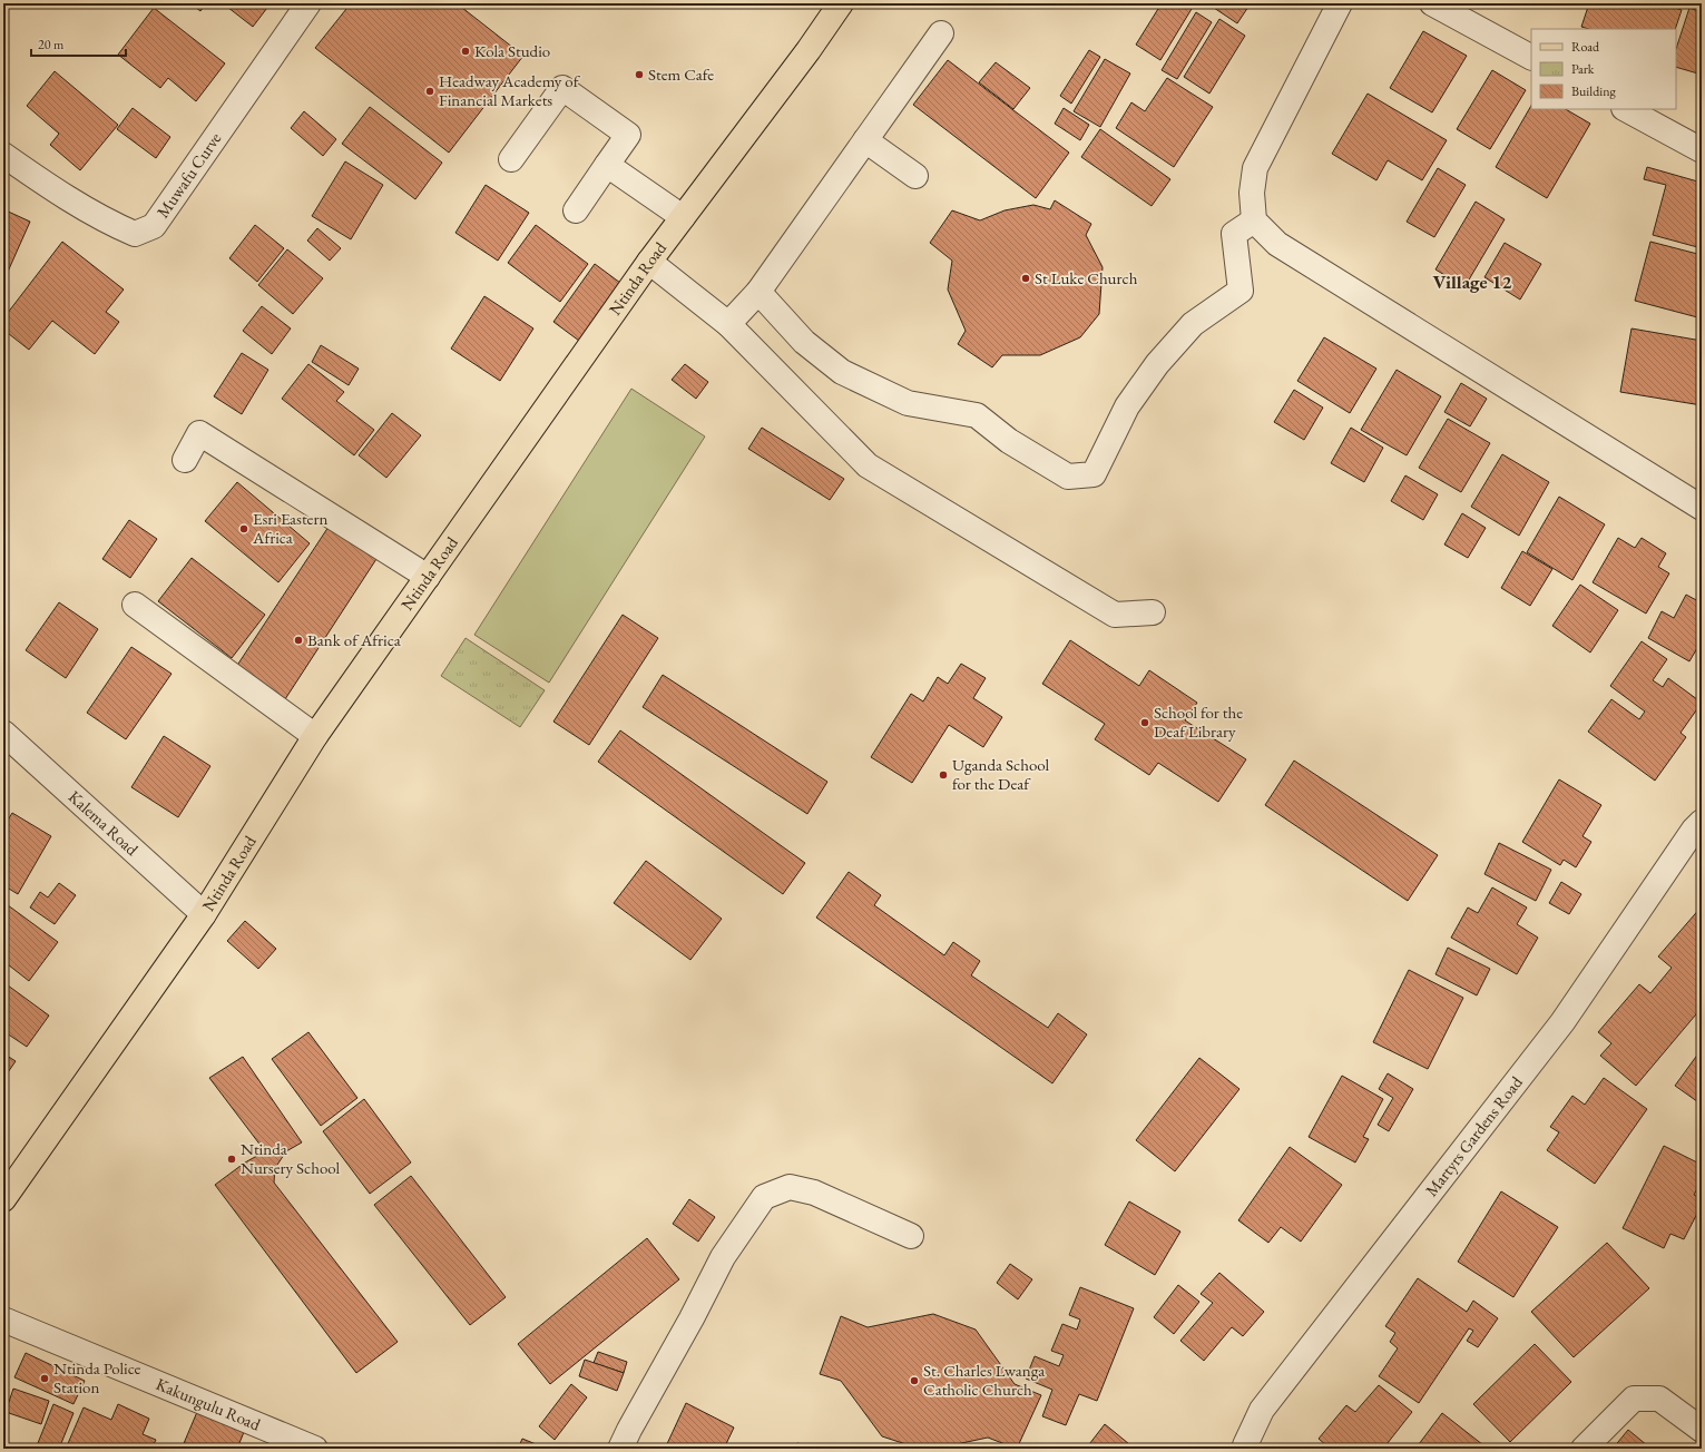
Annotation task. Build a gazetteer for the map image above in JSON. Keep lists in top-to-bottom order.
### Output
{
  "streets": {
    "main road": ["Ntinda Road"],
    "street": [
      "Muwafu Curve",
      "Kalema Road",
      "Martyrs Gardens Road",
      "Kakungulu Road"
    ]
  },
  "crossings": [
    ["Ntinda Road", "Kalema Road"]
  ],
  "districts": ["Village 12"],
  "places": [
    "Kola Studio",
    "Stem Cafe",
    "Headway Academy of Financial Markets",
    "St Luke Church",
    "Esri Eastern Africa",
    "Bank of Africa",
    "School for the Deaf Library",
    "Uganda School for the Deaf",
    "Ntinda Nursery School",
    "Ntinda Police Station",
    "St. Charles Lwanga Catholic Church"
  ],
  "legend": ["Road", "Park", "Building"],
  "scale_bar": "20 m"
}
